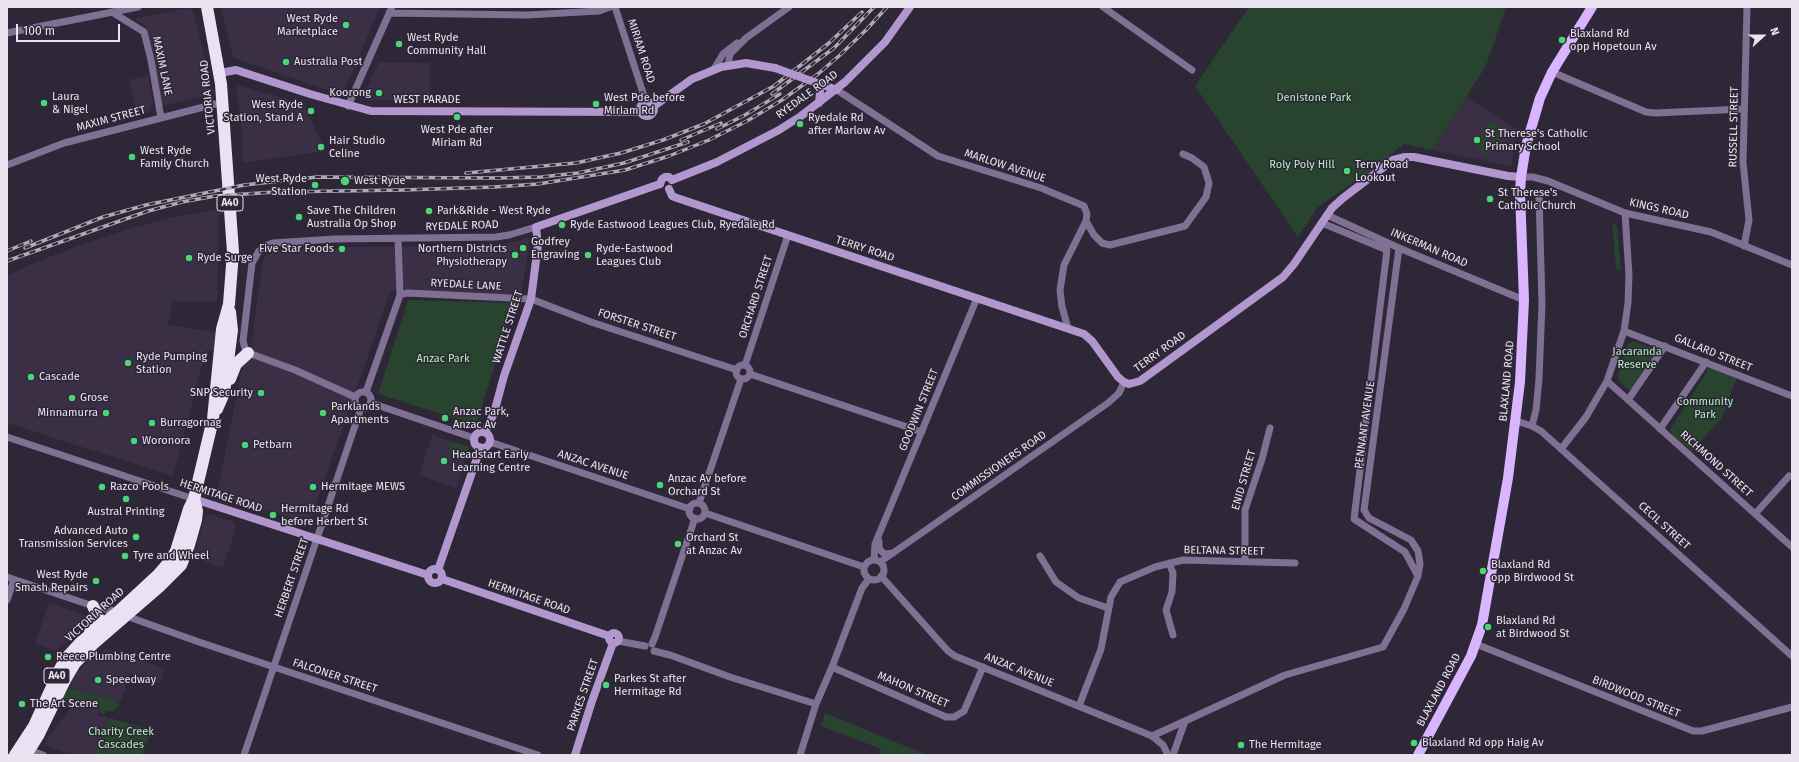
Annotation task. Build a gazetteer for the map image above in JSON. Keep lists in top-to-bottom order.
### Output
{
  "streets": {
    "highway": ["VICTORIA ROAD", "A40"],
    "main road": ["BLAXLAND ROAD"],
    "street": [
      "MIRIAM ROAD",
      "MAXIM LANE",
      "RYEDALE ROAD",
      "WEST PARADE",
      "MAXIM STREET",
      "RUSSELL STREET",
      "MARLOW AVENUE",
      "KINGS ROAD",
      "INKERMAN ROAD",
      "TERRY ROAD",
      "RYEDALE LANE",
      "ORCHARD STREET",
      "FORSTER STREET",
      "WATTLE STREET",
      "GALLARD STREET",
      "GOODWIN STREET",
      "PENNANT AVENUE",
      "RICHMOND STREET",
      "ANZAC AVENUE",
      "COMMISSIONERS ROAD",
      "ENID STREET",
      "HERMITAGE ROAD",
      "CECIL STREET",
      "BELTANA STREET",
      "HERBERT STREET",
      "FALCONER STREET",
      "MAHON STREET",
      "PARKES STREET",
      "BIRDWOOD STREET"
    ]
  },
  "crossings": [
    ["MIRIAM ROAD", "WEST PARADE"],
    ["MAXIM LANE", "MAXIM STREET"],
    ["RYEDALE ROAD", "MARLOW AVENUE"],
    ["RYEDALE ROAD", "TERRY ROAD"],
    ["RYEDALE ROAD", "WATTLE STREET"],
    ["VICTORIA ROAD", "WEST PARADE"],
    ["VICTORIA ROAD", "MAXIM STREET"],
    ["VICTORIA ROAD", "HERMITAGE ROAD"],
    ["VICTORIA ROAD", "FALCONER STREET"],
    ["RUSSELL STREET", "KINGS ROAD"],
    ["KINGS ROAD", "TERRY ROAD"],
    ["KINGS ROAD", "BLAXLAND ROAD"],
    ["INKERMAN ROAD", "TERRY ROAD"],
    ["INKERMAN ROAD", "BLAXLAND ROAD"],
    ["INKERMAN ROAD", "PENNANT AVENUE"],
    ["TERRY ROAD", "ORCHARD STREET"],
    ["TERRY ROAD", "BLAXLAND ROAD"],
    ["TERRY ROAD", "GOODWIN STREET"],
    ["TERRY ROAD", "COMMISSIONERS ROAD"],
    ["RYEDALE LANE", "FORSTER STREET"],
    ["RYEDALE LANE", "WATTLE STREET"],
    ["ORCHARD STREET", "FORSTER STREET"],
    ["FORSTER STREET", "WATTLE STREET"],
    ["WATTLE STREET", "ANZAC AVENUE"],
    ["BLAXLAND ROAD", "CECIL STREET"],
    ["BLAXLAND ROAD", "BIRDWOOD STREET"],
    ["GOODWIN STREET", "ANZAC AVENUE"],
    ["GOODWIN STREET", "COMMISSIONERS ROAD"],
    ["PENNANT AVENUE", "ANZAC AVENUE"],
    ["ANZAC AVENUE", "COMMISSIONERS ROAD"],
    ["ANZAC AVENUE", "BELTANA STREET"],
    ["ANZAC AVENUE", "MAHON STREET"],
    ["ENID STREET", "BELTANA STREET"],
    ["HERMITAGE ROAD", "HERBERT STREET"],
    ["HERMITAGE ROAD", "PARKES STREET"],
    ["HERBERT STREET", "FALCONER STREET"]
  ],
  "parks": [
    "Denistone Park",
    "Roly Poly Hill",
    "Jacaranda Reserve",
    "Anzac Park",
    "Community Park",
    "Charity Creek Cascades"
  ],
  "places": [
    "West Ryde Marketplace",
    "Blaxland Rd opp Hopetoun Av",
    "West Ryde Community Hall",
    "Australia Post",
    "Koorong",
    "Laura & Nigel",
    "West Pde before Miriam Rd",
    "West Ryde Station, Stand A",
    "West Pde after Miriam Rd",
    "Ryedale Rd after Marlow Av",
    "St Therese's Catholic Primary School",
    "Hair Studio Celine",
    "West Ryde Family Church",
    "Terry Road Lookout",
    "West Ryde",
    "West Ryde Station",
    "St Therese's Catholic Church",
    "Park&Ride - West Ryde",
    "Save The Children Australia Op Shop",
    "Ryde Eastwood Leagues Club, Ryedale Rd",
    "Godfrey Engraving",
    "Five Star Foods",
    "Northern Districts Physiotherapy",
    "Ryde-Eastwood Leagues Club",
    "Ryde Surge",
    "Ryde Pumping Station",
    "Cascade",
    "SNP Security",
    "Grose",
    "Minnamurra",
    "Parklands Apartments",
    "Anzac Park, Anzac Av",
    "Burragornag",
    "Woronora",
    "Petbarn",
    "Headstart Early Learning Centre",
    "Anzac Av before Orchard St",
    "Razco Pools",
    "Hermitage MEWS",
    "Austral Printing",
    "Hermitage Rd before Herbert St",
    "Advanced Auto Transmission Services",
    "Orchard St at Anzac Av",
    "Tyre and Wheel",
    "Blaxland Rd opp Birdwood St",
    "West Ryde Smash Repairs",
    "Blaxland Rd at Birdwood St",
    "Reece Plumbing Centre",
    "Speedway",
    "Parkes St after Hermitage Rd",
    "The Art Scene",
    "Blaxland Rd opp Haig Av",
    "The Hermitage"
  ],
  "scale_bar": "100 m",
  "north": "right"
}
